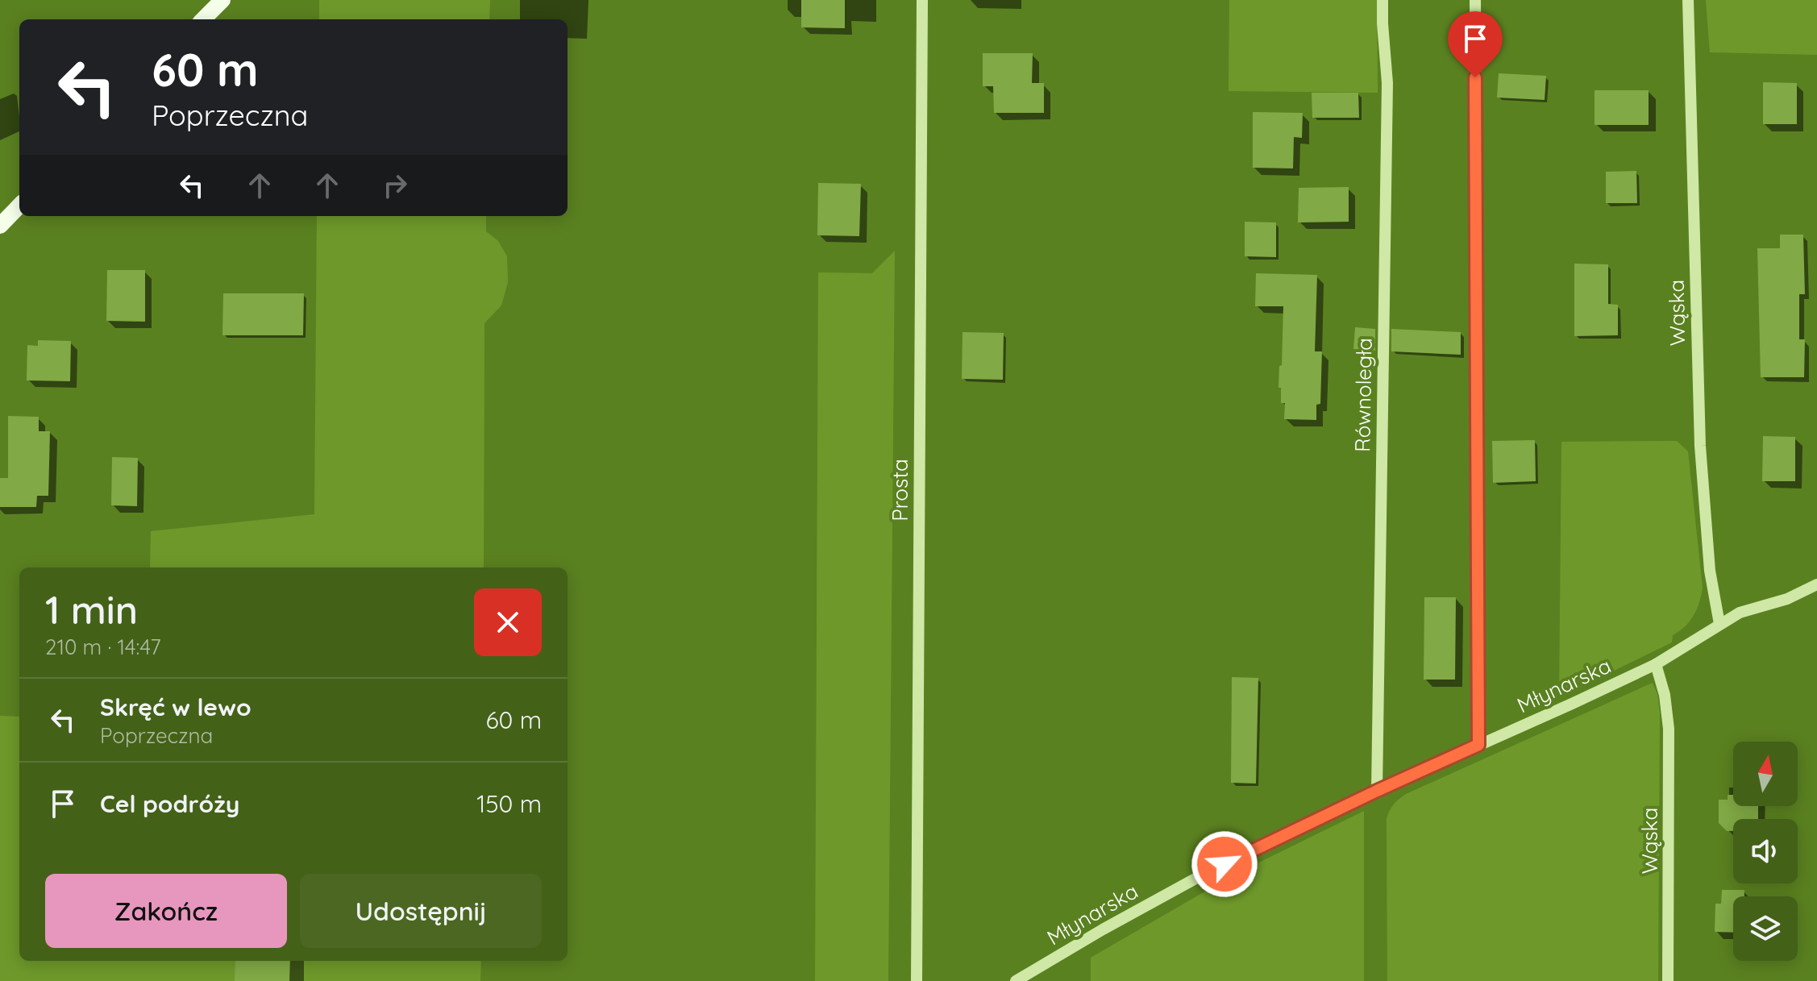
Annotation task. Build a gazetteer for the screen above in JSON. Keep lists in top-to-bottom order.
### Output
{
  "streets": {
    "street": [
      "Wąska",
      "Równoległa",
      "Prosta",
      "Młynarska"
    ]
  },
  "crossings": [
    ["Wąska", "Młynarska"],
    ["Równoległa", "Młynarska"]
  ],
  "north": "top",
  "page": {
    "turn": ["60 m", "Poprzeczna"],
    "heading": ["1 min", "210 m · 14:47"],
    "list": [
      {
        "name": "Skręć w lewo",
        "note": "Poprzeczna",
        "value": "60 m"
      },
      {
        "name": "Cel podróży",
        "value": "150 m"
      }
    ],
    "buttons": ["Zakończ", "Udostępnij"]
  }
}
